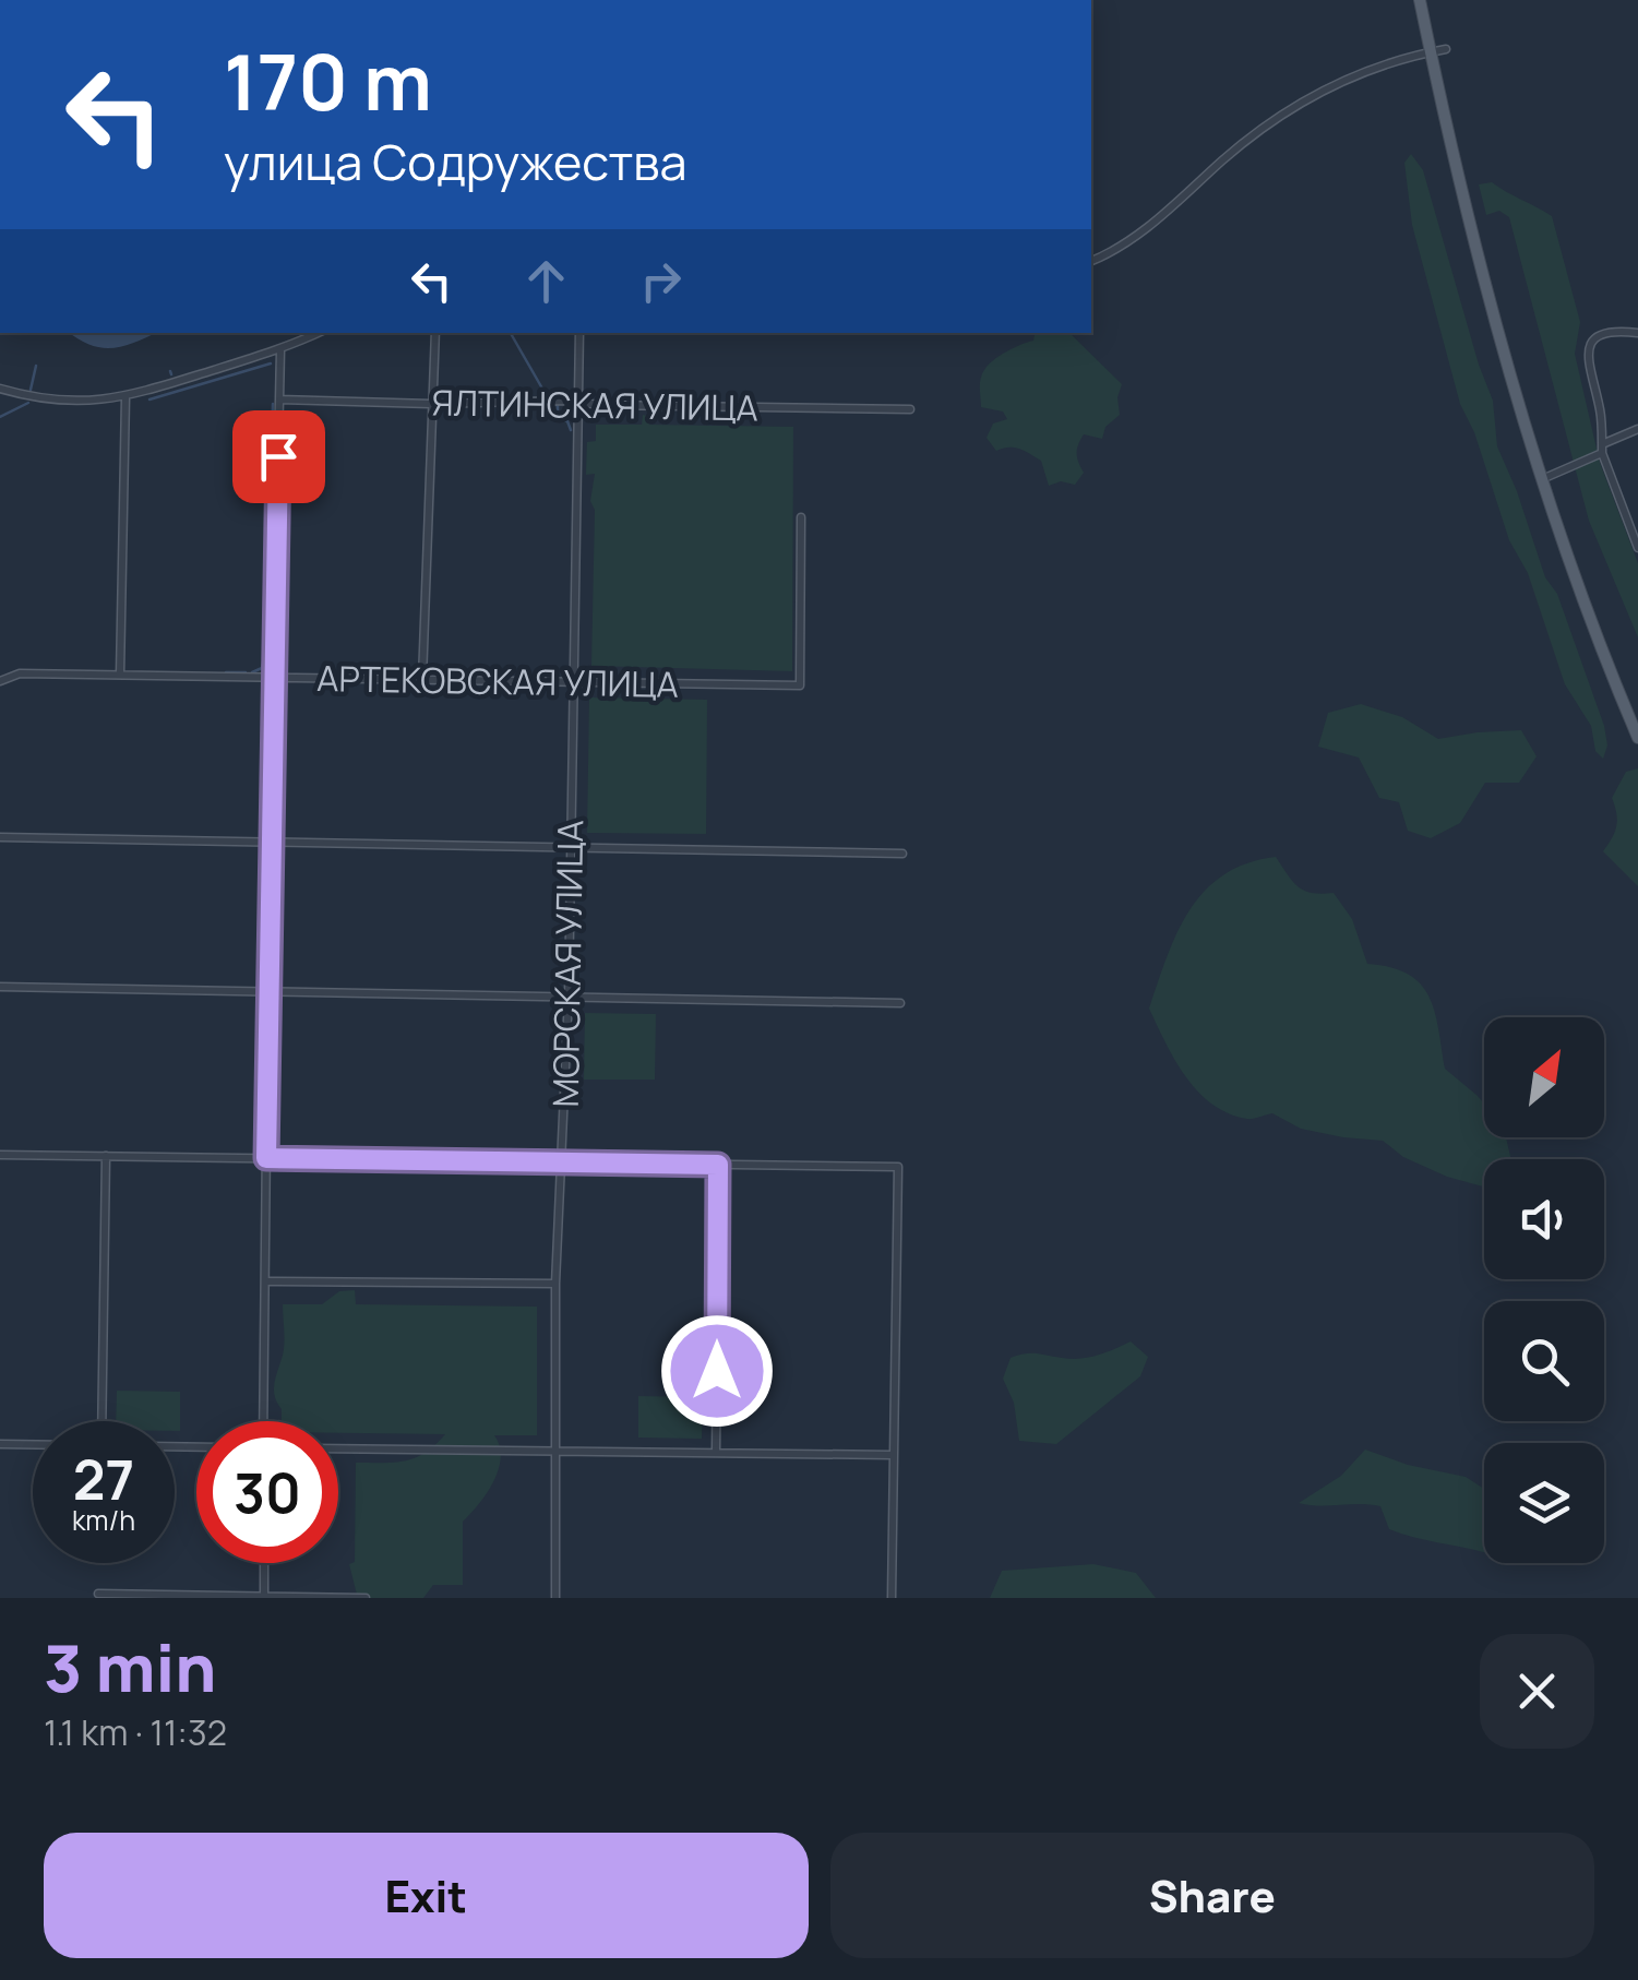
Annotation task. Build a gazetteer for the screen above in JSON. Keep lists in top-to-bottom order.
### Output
{
  "streets": {
    "street": ["ЯЛТИНСКАЯ УЛИЦА", "АРТЕКОВСКАЯ УЛИЦА", "МОРСКАЯ УЛИЦА"]
  },
  "crossings": [
    ["ЯЛТИНСКАЯ УЛИЦА", "МОРСКАЯ УЛИЦА"],
    ["АРТЕКОВСКАЯ УЛИЦА", "МОРСКАЯ УЛИЦА"]
  ],
  "north": "top right",
  "page": {
    "turn": ["170 m", "улица Содружества"],
    "speed": "27 km/h",
    "limit": "30",
    "heading": ["3 min", "1.1 km · 11:32"],
    "buttons": ["Exit", "Share"]
  }
}
